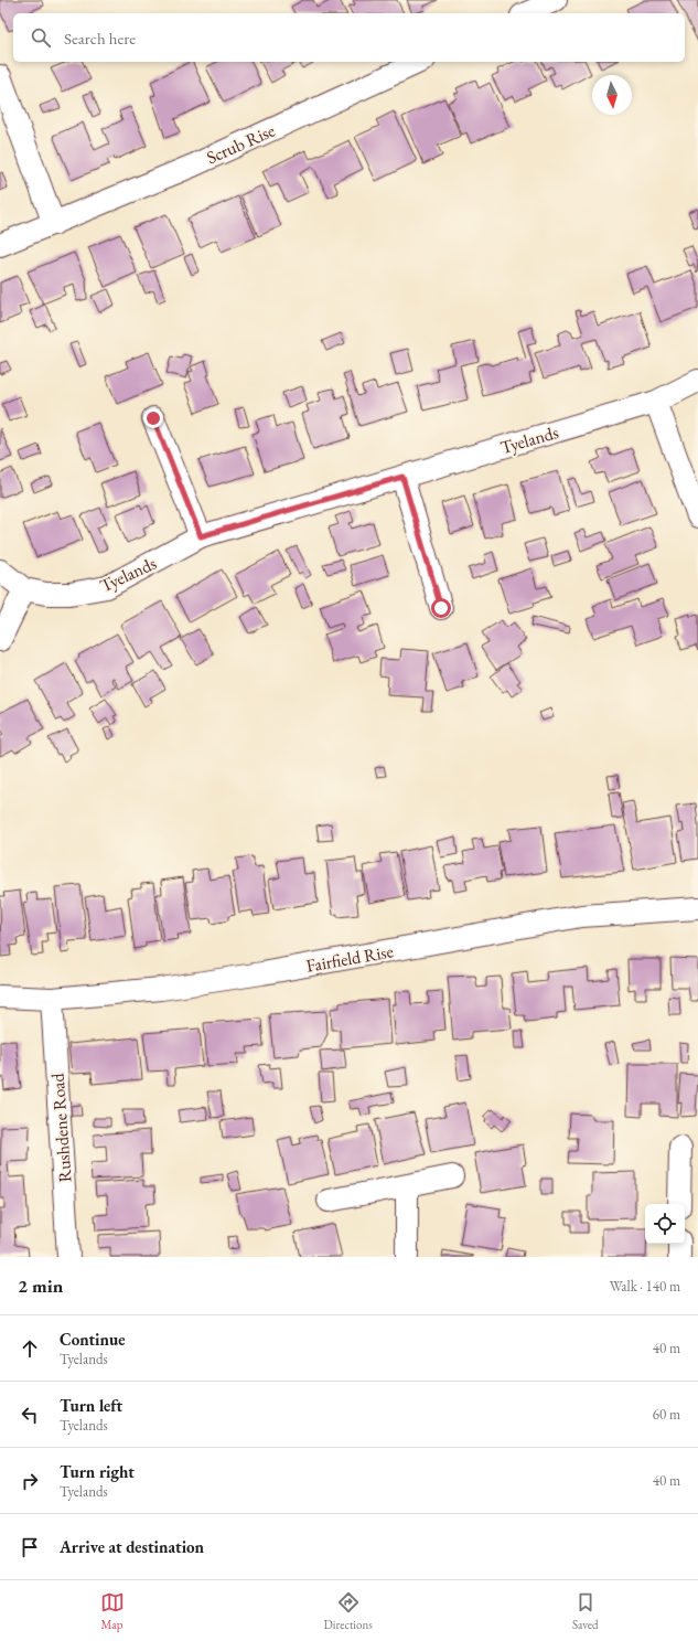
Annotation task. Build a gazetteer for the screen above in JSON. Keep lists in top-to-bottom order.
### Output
{
  "streets": {
    "street": [
      "Scrub Rise",
      "Tyelands",
      "Fairfield Rise",
      "Rushdene Road"
    ]
  },
  "crossings": [
    ["Fairfield Rise", "Rushdene Road"]
  ],
  "north": "bottom",
  "page": {
    "search": "Search here",
    "heading": ["2 min", "Walk · 140 m"],
    "list": [
      ["Continue", "Tyelands", "40 m"],
      ["Turn left", "Tyelands", "60 m"],
      ["Turn right", "Tyelands", "40 m"],
      "Arrive at destination"
    ],
    "nav": ["Map", "Directions", "Saved"]
  }
}
